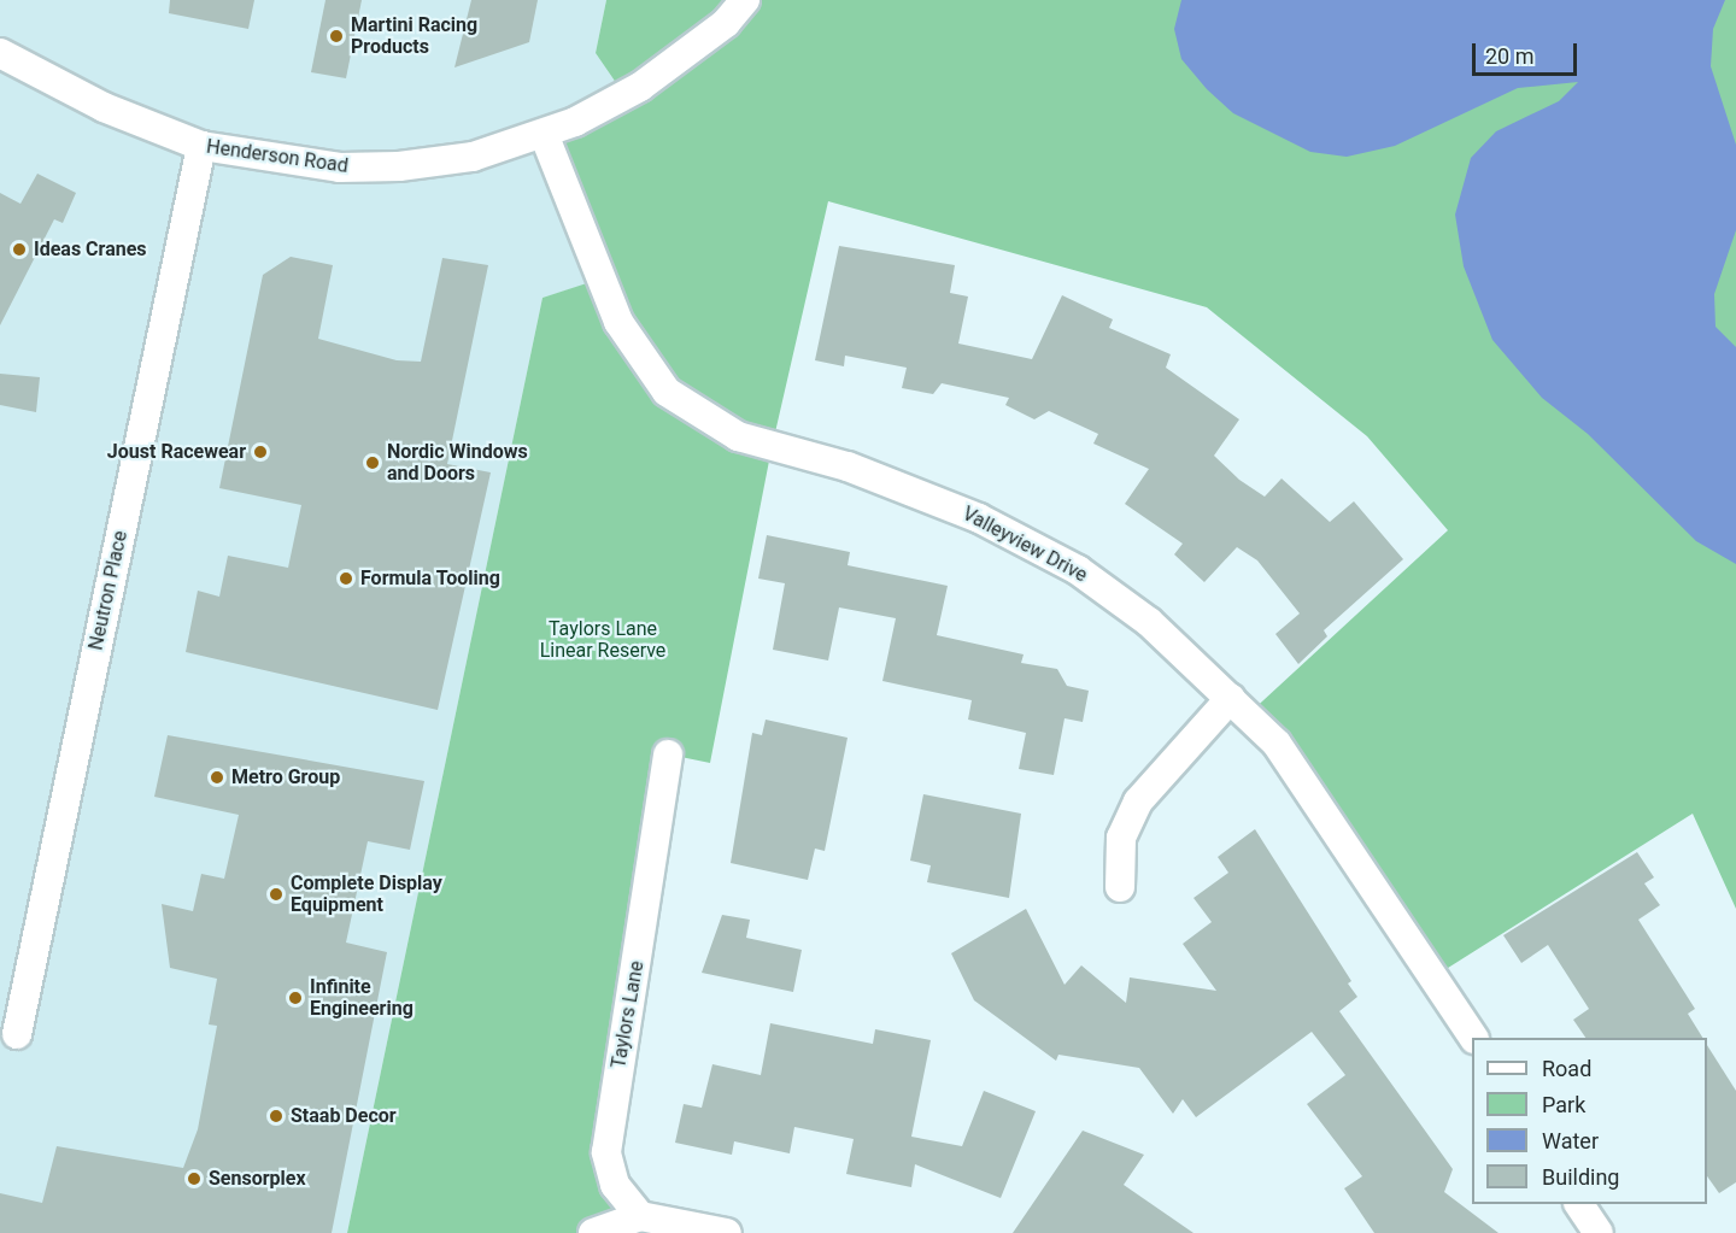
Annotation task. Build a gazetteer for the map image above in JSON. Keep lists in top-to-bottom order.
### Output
{
  "streets": {
    "street": [
      "Henderson Road",
      "Valleyview Drive",
      "Neutron Place",
      "Taylors Lane"
    ]
  },
  "crossings": [
    ["Henderson Road", "Valleyview Drive"],
    ["Henderson Road", "Neutron Place"]
  ],
  "parks": ["Taylors Lane Linear Reserve"],
  "places": [
    "Martini Racing Products",
    "Ideas Cranes",
    "Joust Racewear",
    "Nordic Windows and Doors",
    "Formula Tooling",
    "Metro Group",
    "Complete Display Equipment",
    "Infinite Engineering",
    "Staab Decor",
    "Sensorplex"
  ],
  "legend": [
    "Road",
    "Park",
    "Water",
    "Building"
  ],
  "scale_bar": "20 m"
}
